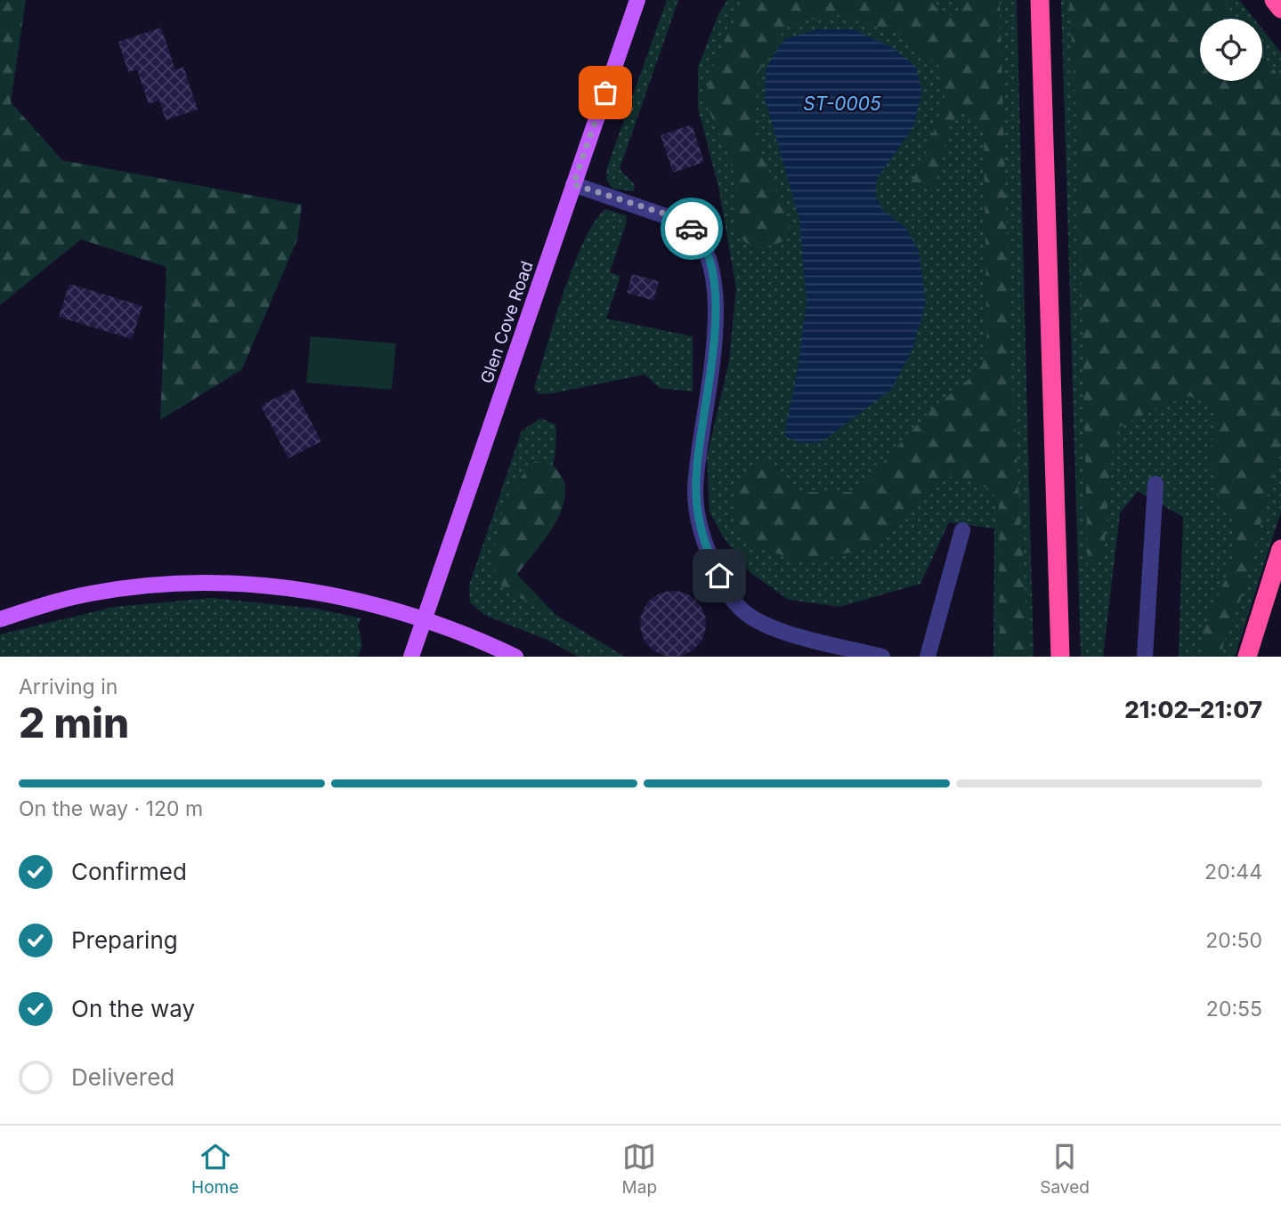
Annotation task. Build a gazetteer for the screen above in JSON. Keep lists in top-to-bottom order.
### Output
{
  "streets": {
    "main road": ["Glen Cove Road"]
  },
  "water": ["ST-0005"],
  "page": {
    "heading": ["2 min", "Arriving in", "21:02–21:07"],
    "bar": "On the way · 120 m",
    "list": [
      ["Confirmed", "20:44"],
      ["Preparing", "20:50"],
      ["On the way", "20:55"],
      "Delivered"
    ],
    "tabs": ["Home", "Map", "Saved"]
  }
}
